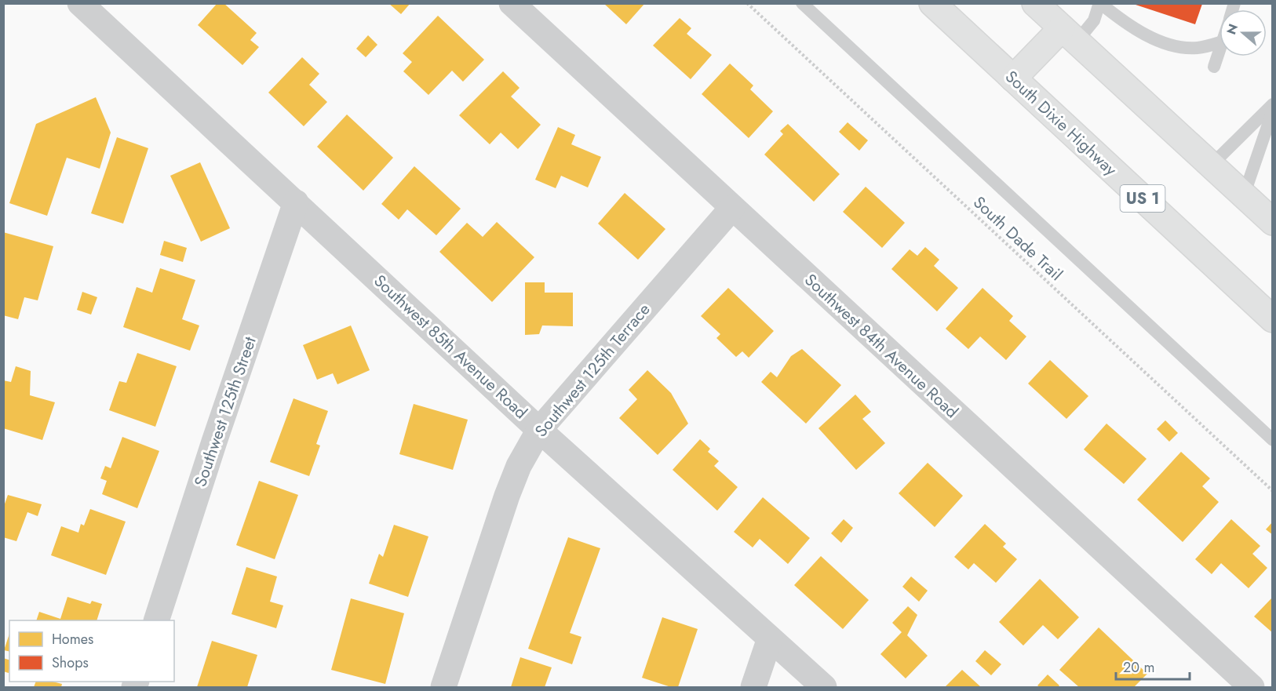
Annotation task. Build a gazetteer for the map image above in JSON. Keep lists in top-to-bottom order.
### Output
{
  "streets": {
    "highway": ["South Dixie Highway", "US 1"],
    "street": [
      "Southwest 84th Avenue Road",
      "Southwest 85th Avenue Road",
      "Southwest 125th Terrace",
      "Southwest 125th Street"
    ],
    "path": ["South Dade Trail"]
  },
  "crossings": [
    ["Southwest 84th Avenue Road", "Southwest 125th Terrace"],
    ["Southwest 85th Avenue Road", "Southwest 125th Terrace"],
    ["Southwest 85th Avenue Road", "Southwest 125th Street"]
  ],
  "legend": ["Homes", "Shops"],
  "scale_bar": "20 m",
  "north": "left"
}
